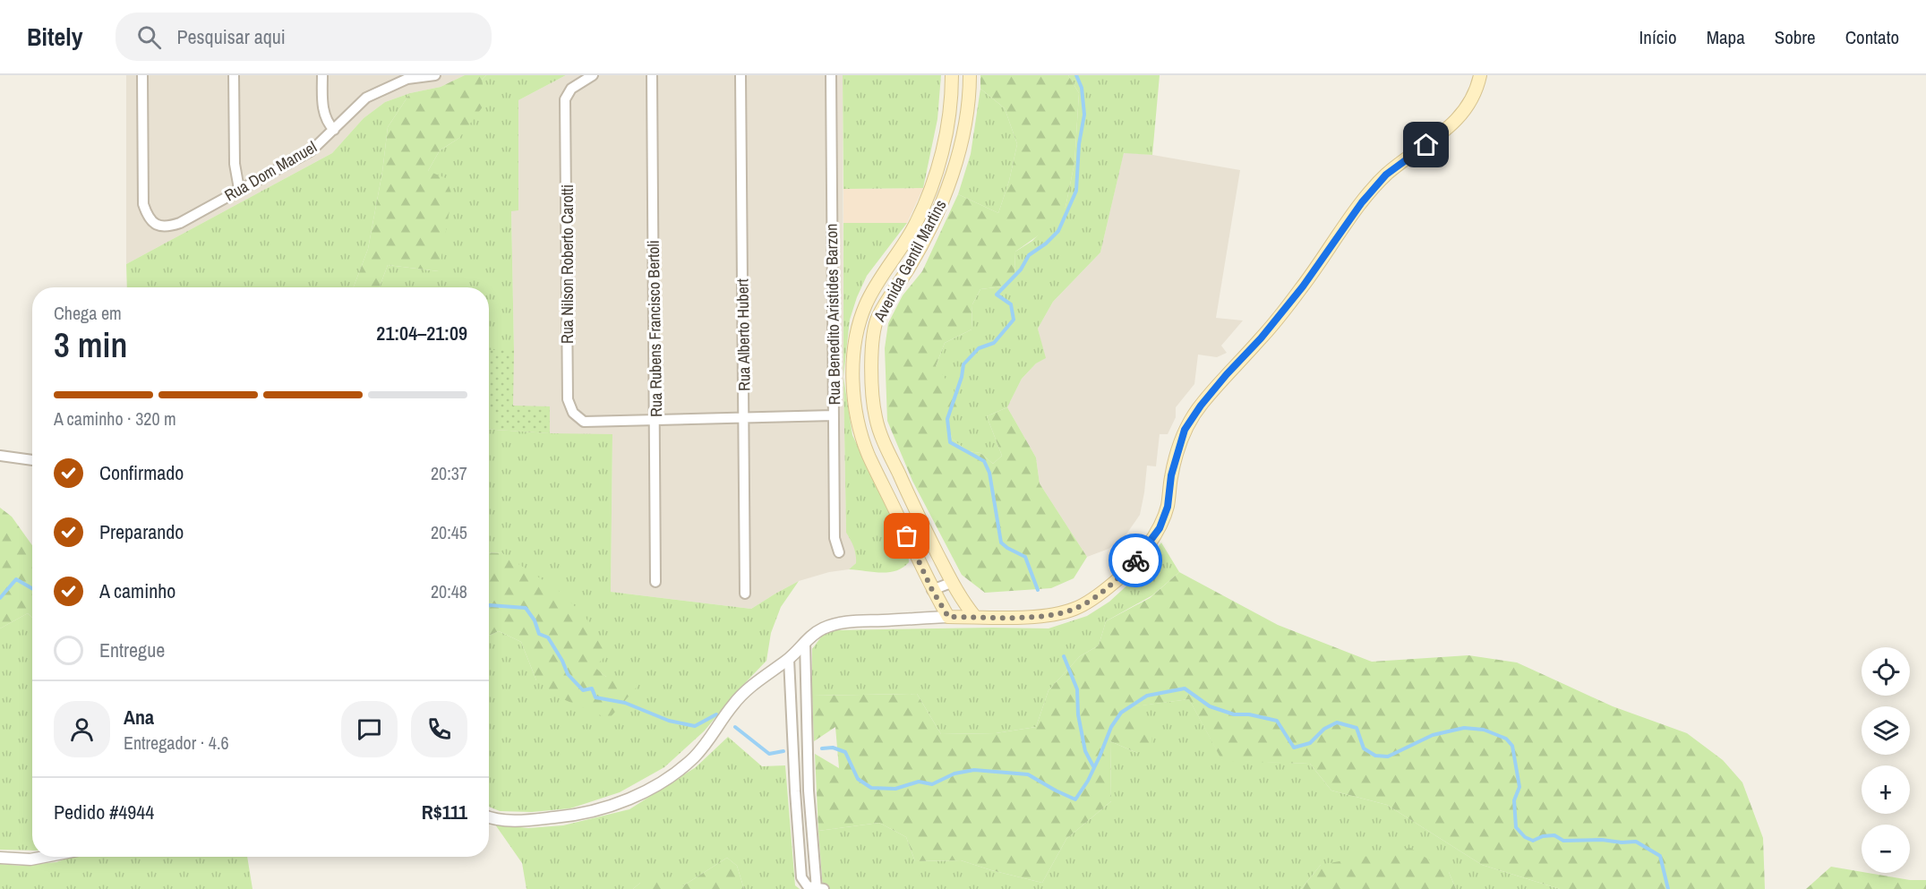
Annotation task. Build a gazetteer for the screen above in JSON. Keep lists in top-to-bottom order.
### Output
{
  "streets": {
    "main road": ["Avenida Gentil Martins"],
    "street": [
      "Rua Dom Manuel",
      "Rua Nilson Roberto Carotti",
      "Rua Benedito Aristides Barzon",
      "Rua Rubens Francisco Bertoli",
      "Rua Alberto Hubert"
    ]
  },
  "crossings": [
    ["Rua Nilson Roberto Carotti", "Rua Rubens Francisco Bertoli"]
  ],
  "page": {
    "header": "Bitely",
    "search": "Pesquisar aqui",
    "nav": [
      "Início",
      "Mapa",
      "Sobre",
      "Contato"
    ],
    "heading": ["3 min", "Chega em", "21:04–21:09"],
    "panel": [
      "Ana",
      "Entregador · 4.6",
      "Pedido #4944",
      "R$111"
    ],
    "bar": "A caminho · 320 m",
    "list": [
      ["Confirmado", "20:37"],
      ["Preparando", "20:45"],
      ["A caminho", "20:48"],
      "Entregue"
    ],
    "map_buttons": ["+", "−"]
  }
}
